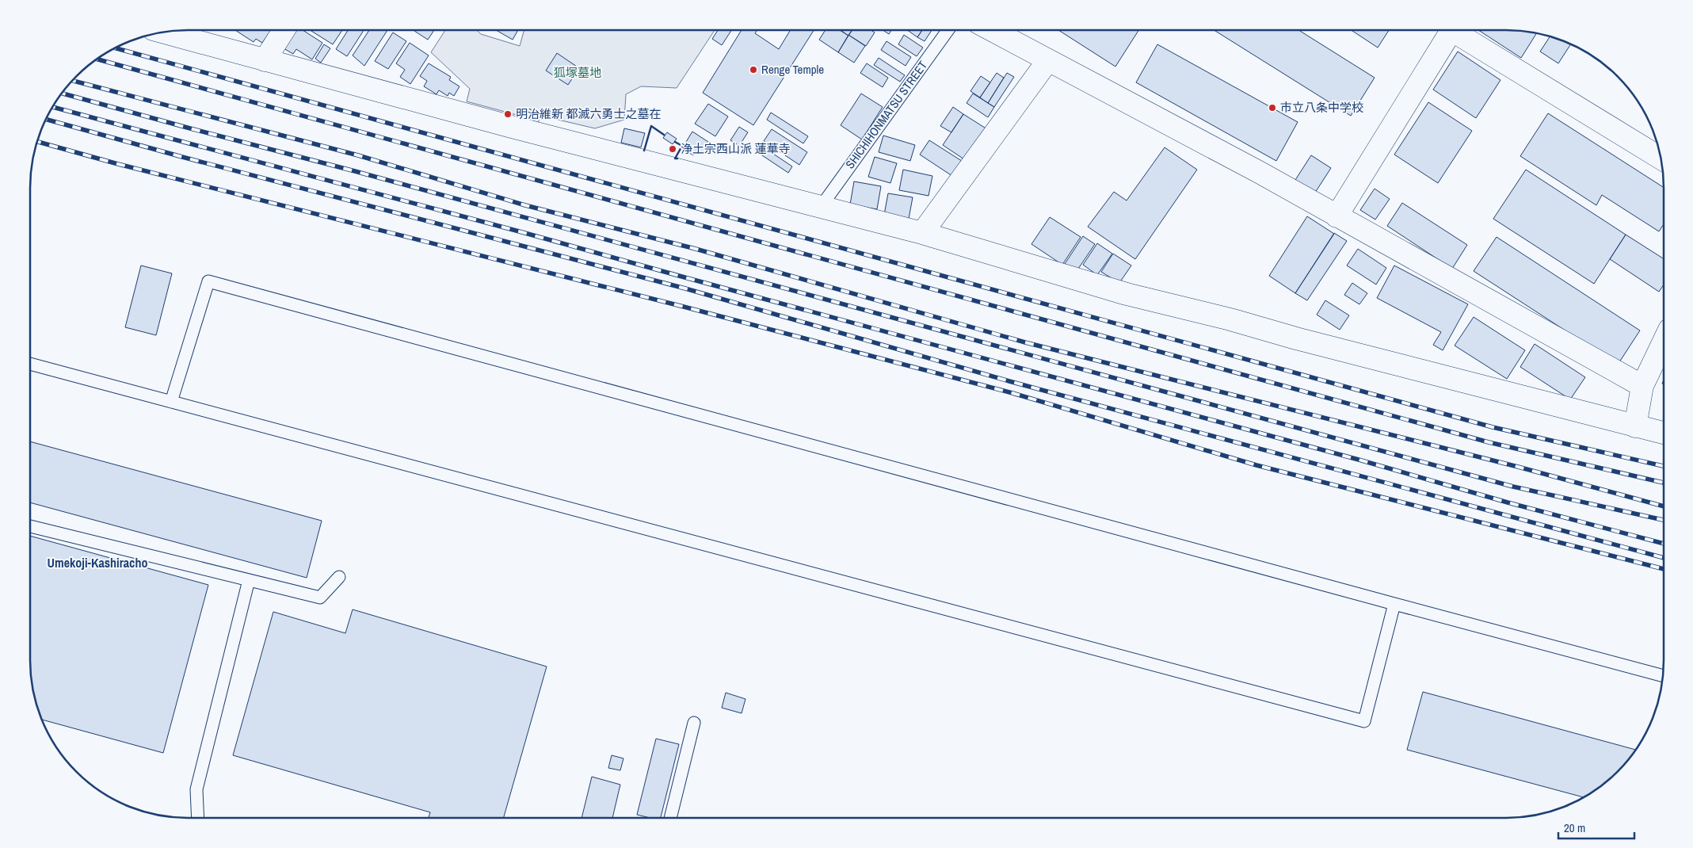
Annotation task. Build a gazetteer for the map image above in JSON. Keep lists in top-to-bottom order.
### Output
{
  "streets": {
    "lane": ["SHICHIHONMATSU STREET"]
  },
  "districts": ["Umekoji-Kashiracho"],
  "parks": ["狐塚墓地"],
  "places": [
    "Renge Temple",
    "市立八条中学校",
    "明治維新 都滅六勇士之墓在",
    "浄土宗西山派 蓮華寺"
  ],
  "scale_bar": "20 m"
}
